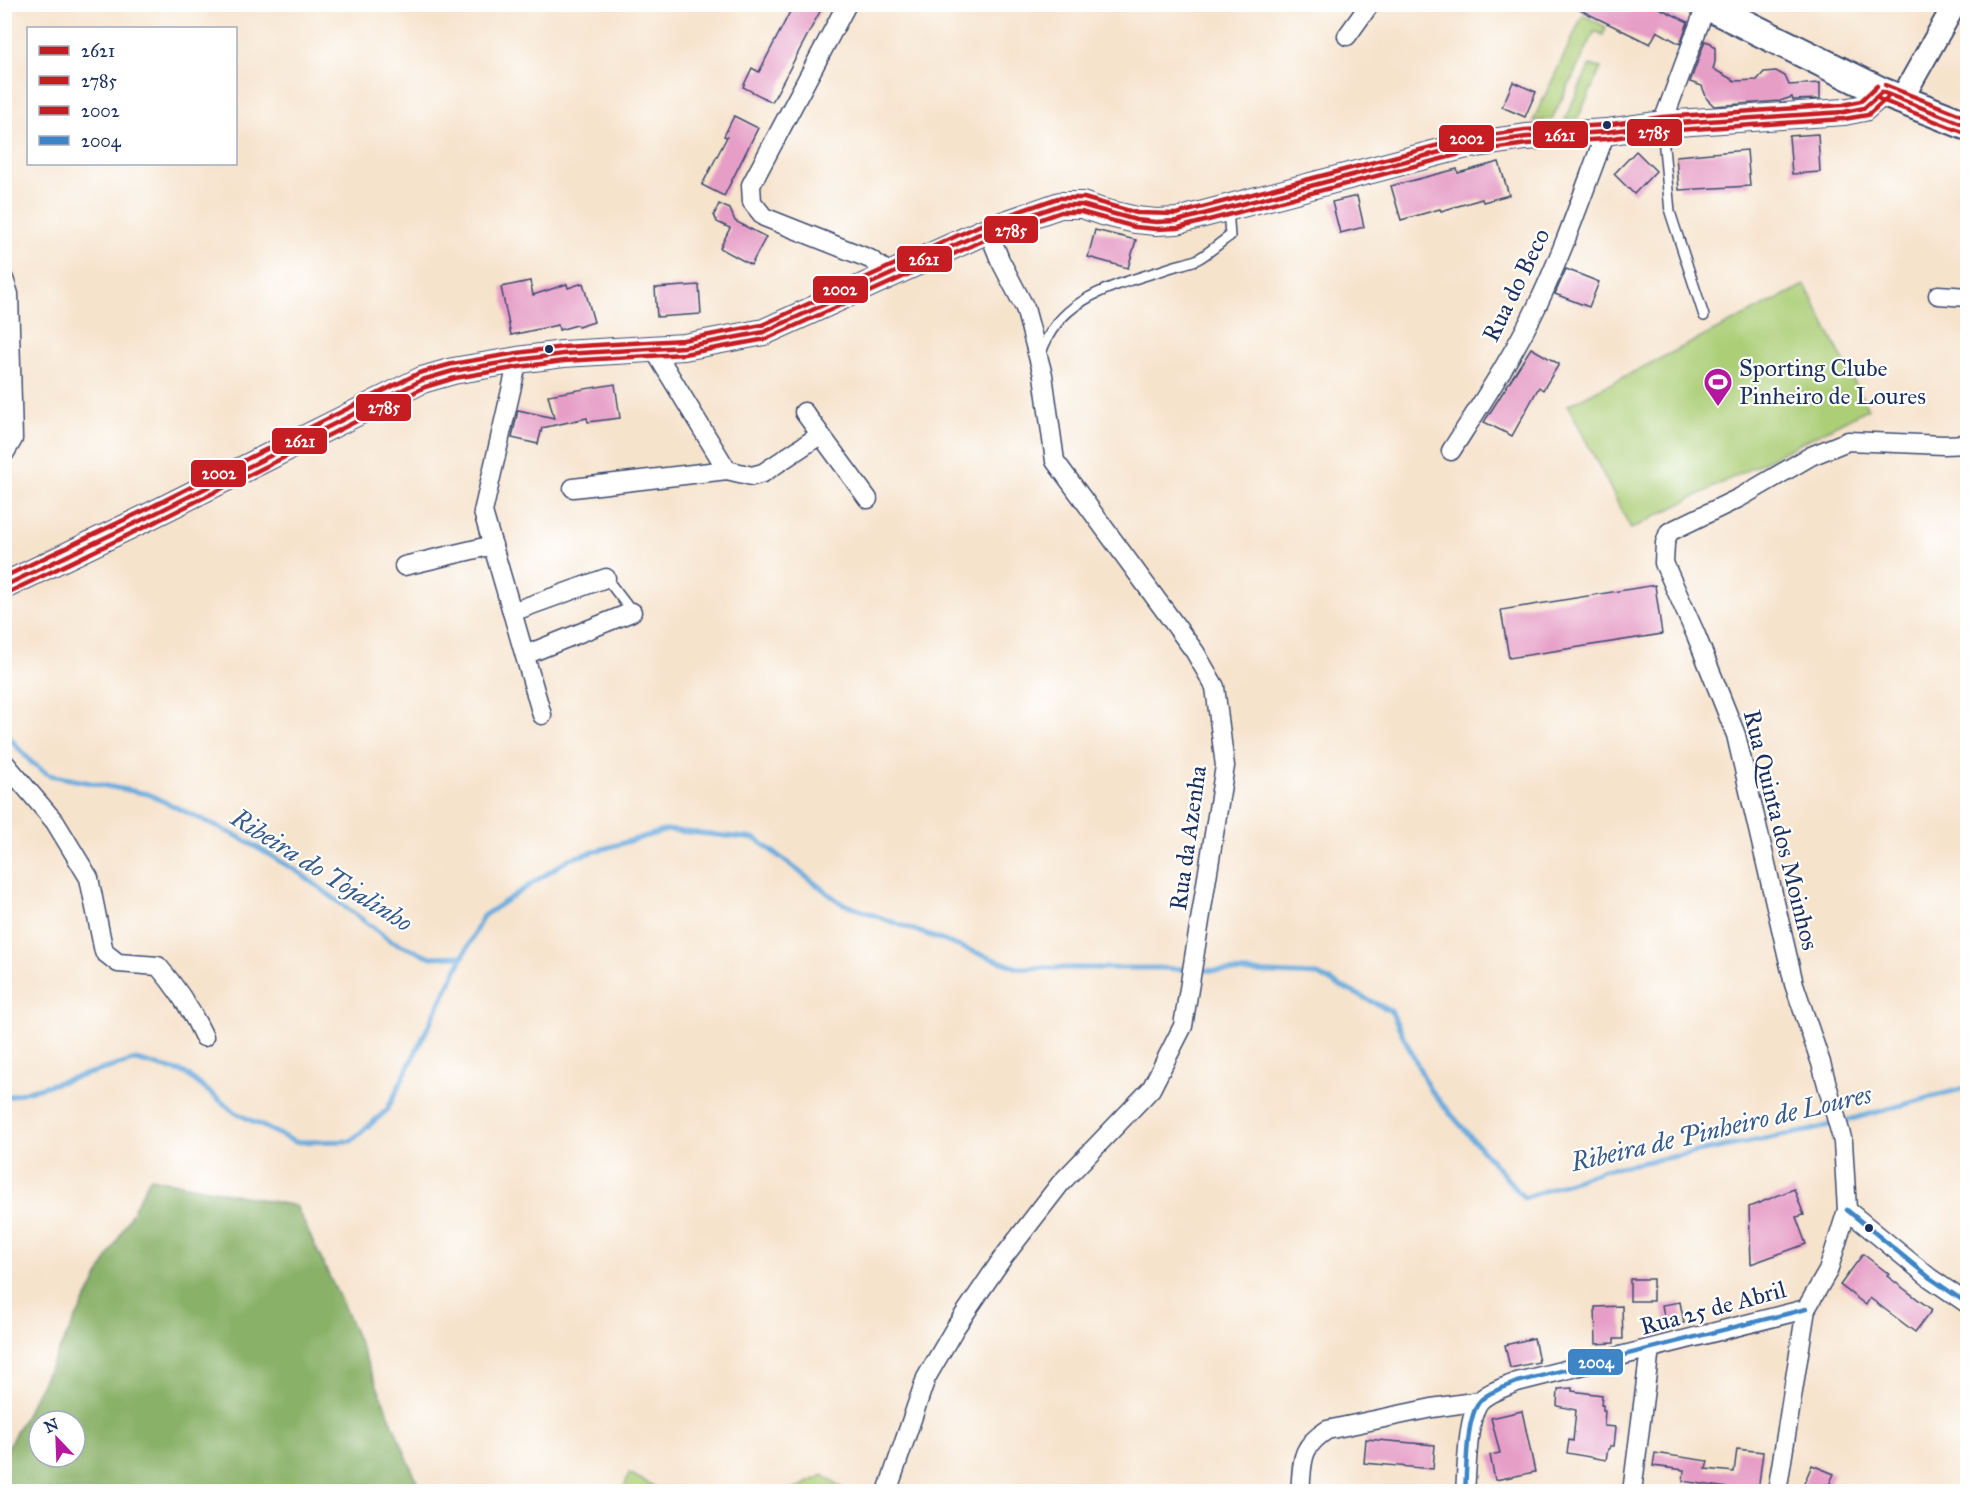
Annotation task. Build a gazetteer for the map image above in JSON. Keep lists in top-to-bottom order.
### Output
{
  "streets": {
    "street": [
      "Rua do Beco",
      "Rua Quinta dos Moinhos",
      "Rua da Azenha",
      "Rua 25 de Abril"
    ]
  },
  "crossings": [
    ["Rua Quinta dos Moinhos", "Rua 25 de Abril"]
  ],
  "water": ["Ribeira do Tojalinho", "Ribeira de Pinheiro de Loures"],
  "places": {
    "sports": ["Sporting Clube Pinheiro de Loures"]
  },
  "lines": [
    "transit line 2002",
    "transit line 2621",
    "transit line 2785",
    "transit line 2004"
  ],
  "legend": [
    "2621",
    "2785",
    "2002",
    "2004"
  ],
  "north": "top left"
}
